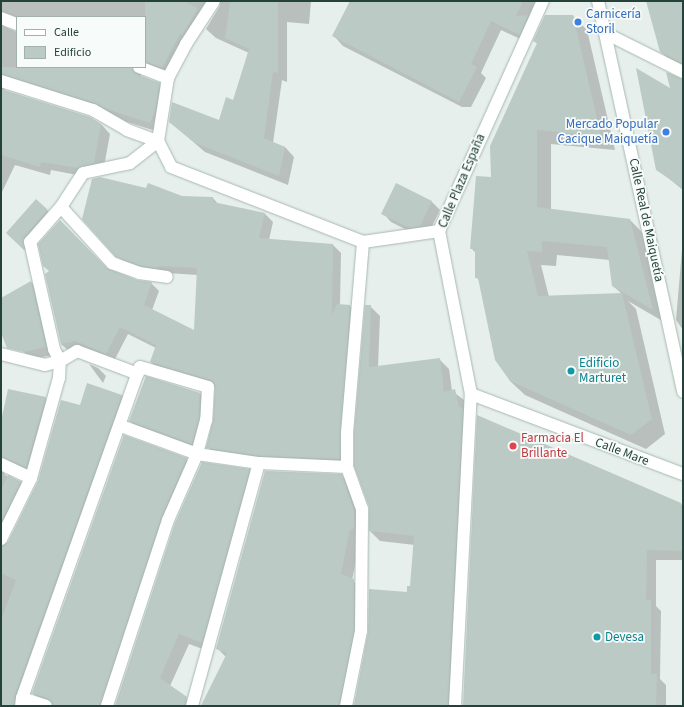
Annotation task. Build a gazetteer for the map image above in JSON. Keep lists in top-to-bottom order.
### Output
{
  "streets": {
    "street": ["Calle Plaza España", "Calle Real de Maiquetía", "Calle Mare"]
  },
  "crossings": [
    ["Calle Plaza España", "Calle Mare"]
  ],
  "places": [
    "Carnicería Storil",
    "Mercado Popular Cacique Maiquetía",
    "Edificio Marturet",
    "Farmacia El Brillante",
    "Devesa"
  ],
  "legend": ["Calle", "Edificio"]
}
